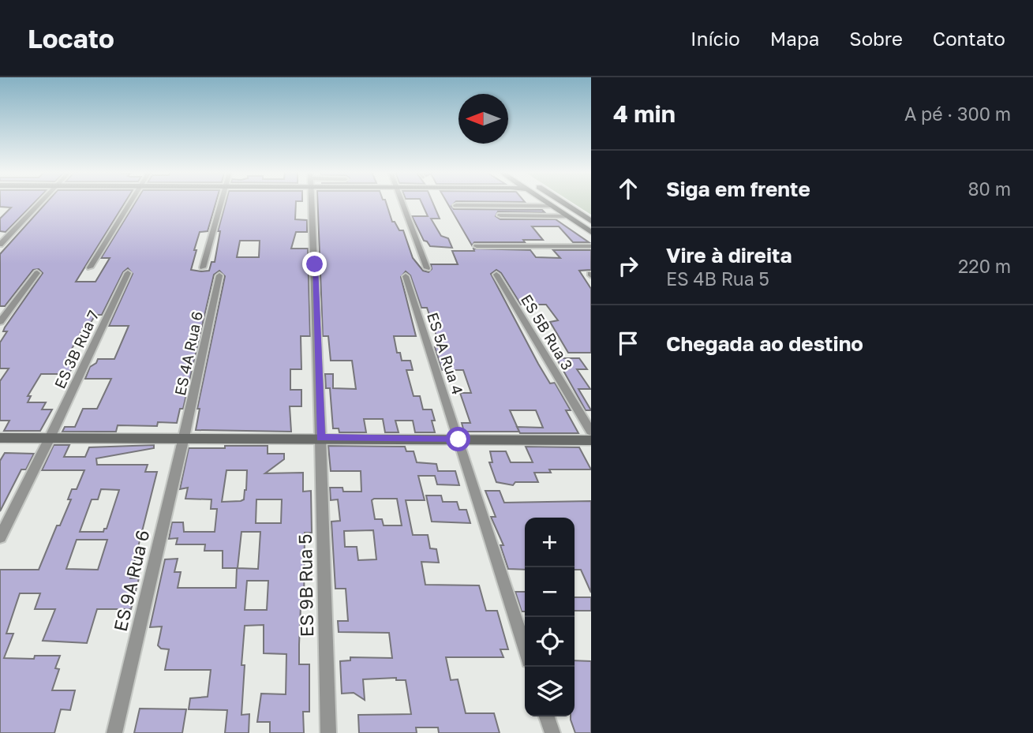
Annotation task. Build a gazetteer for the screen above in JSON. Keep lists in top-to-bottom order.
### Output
{
  "streets": {
    "street": [
      "ES 5B Rua 3",
      "ES 3B Rua 7",
      "ES 4A Rua 6",
      "ES 5A Rua 4",
      "ES 9A Rua 6",
      "ES 9B Rua 5"
    ]
  },
  "crossings": [
    ["ES 4A Rua 6", "ES 9A Rua 6"]
  ],
  "north": "left",
  "page": {
    "header": "Locato",
    "nav": [
      "Início",
      "Mapa",
      "Sobre",
      "Contato"
    ],
    "heading": ["4 min", "A pé · 300 m"],
    "list": [
      ["Siga em frente", "80 m"],
      ["Vire à direita", "ES 4B Rua 5", "220 m"],
      "Chegada ao destino"
    ],
    "map_buttons": ["+", "−"]
  }
}
